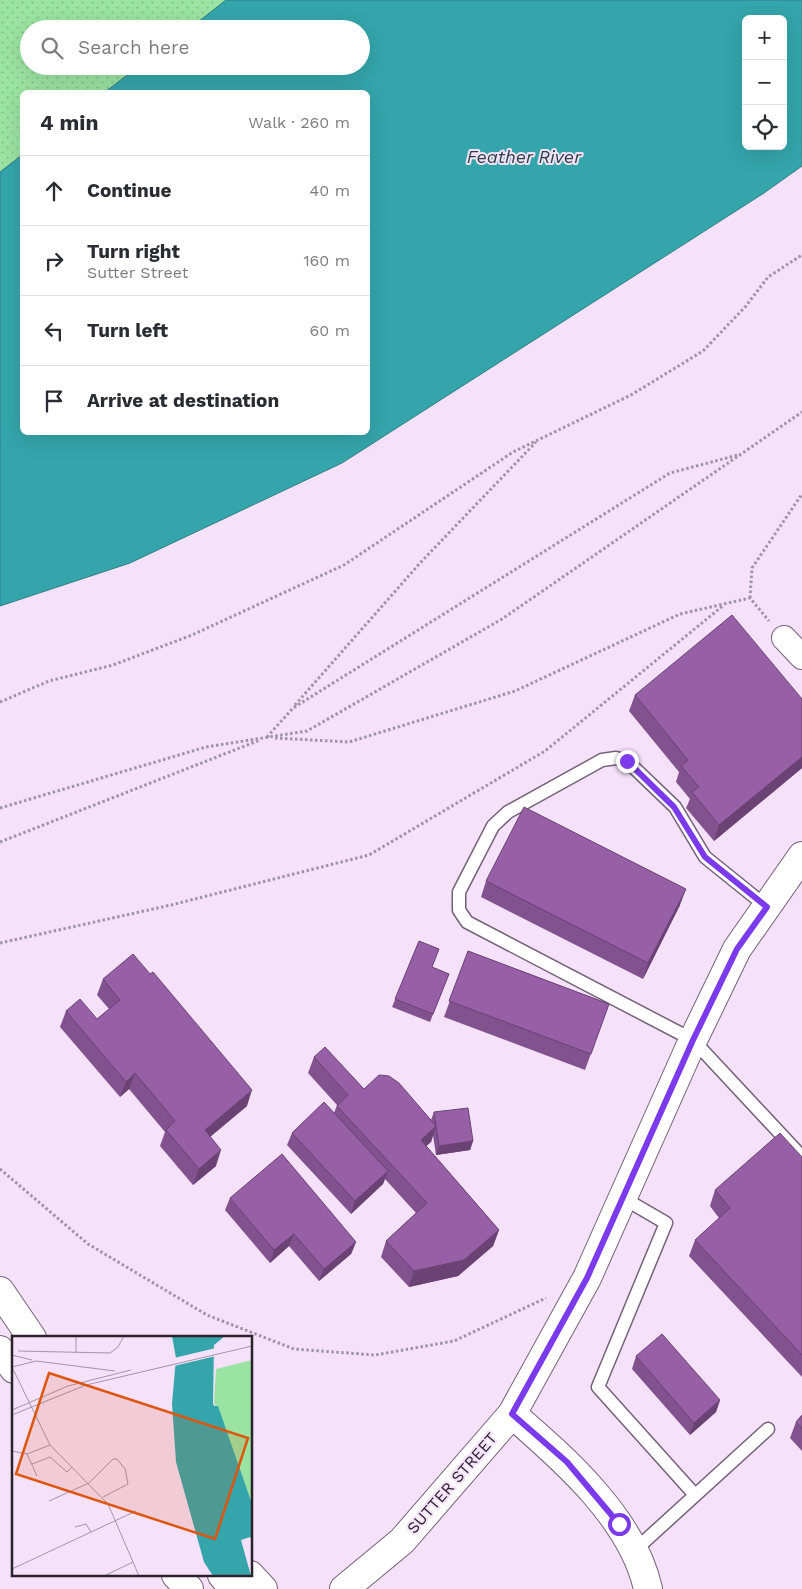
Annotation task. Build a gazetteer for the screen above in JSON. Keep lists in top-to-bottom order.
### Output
{
  "streets": {
    "main road": ["SUTTER STREET"]
  },
  "water": ["Feather River"],
  "page": {
    "map_buttons": ["+", "−"],
    "search": "Search here",
    "heading": ["4 min", "Walk · 260 m"],
    "list": [
      ["Continue", "40 m"],
      ["Turn right", "Sutter Street", "160 m"],
      ["Turn left", "60 m"],
      "Arrive at destination"
    ]
  }
}
